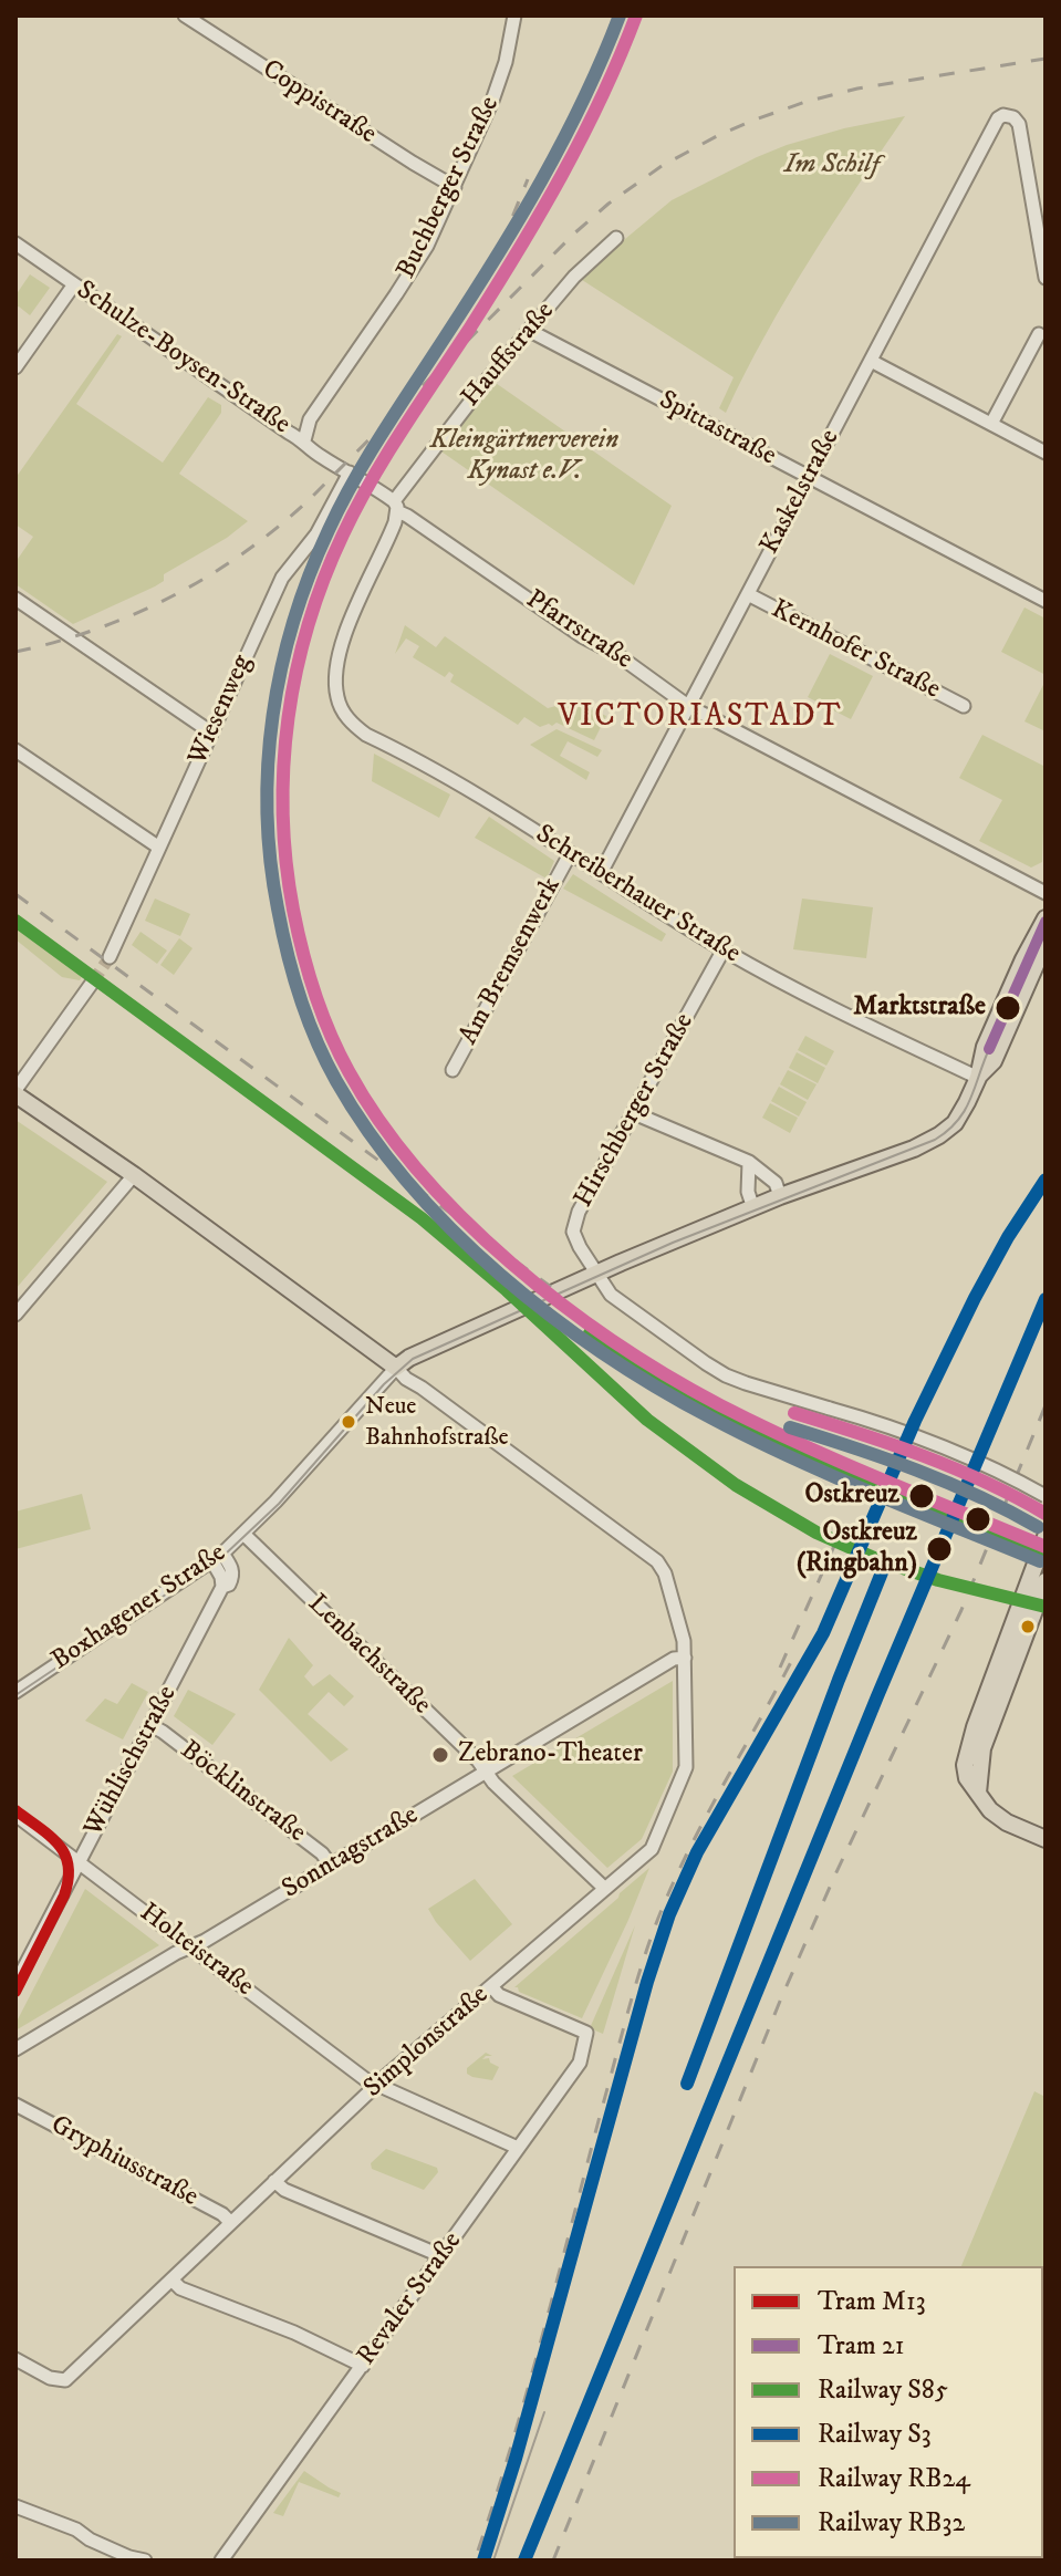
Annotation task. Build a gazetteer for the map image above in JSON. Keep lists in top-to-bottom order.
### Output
{
  "streets": {
    "main road": ["Boxhagener Straße"],
    "street": [
      "Coppistraße",
      "Buchberger Straße",
      "Hauffstraße",
      "Schulze-Boysen-Straße",
      "Spittastraße",
      "Kaskelstraße",
      "Pfarrstraße",
      "Kernhofer Straße",
      "Wiesenweg",
      "Schreiberhauer Straße",
      "Am Bremsenwerk",
      "Hirschberger Straße",
      "Lenbachstraße",
      "Wühlischstraße",
      "Böcklinstraße",
      "Sonntagstraße",
      "Holteistraße",
      "Simplonstraße",
      "Gryphiusstraße",
      "Revaler Straße"
    ]
  },
  "crossings": [
    ["Coppistraße", "Buchberger Straße"],
    ["Buchberger Straße", "Schulze-Boysen-Straße"],
    ["Hauffstraße", "Spittastraße"],
    ["Hauffstraße", "Pfarrstraße"],
    ["Hauffstraße", "Schreiberhauer Straße"],
    ["Schulze-Boysen-Straße", "Pfarrstraße"],
    ["Schulze-Boysen-Straße", "Wiesenweg"],
    ["Spittastraße", "Kaskelstraße"],
    ["Kaskelstraße", "Pfarrstraße"],
    ["Kaskelstraße", "Kernhofer Straße"],
    ["Kaskelstraße", "Schreiberhauer Straße"],
    ["Pfarrstraße", "Wiesenweg"],
    ["Schreiberhauer Straße", "Am Bremsenwerk"],
    ["Schreiberhauer Straße", "Hirschberger Straße"],
    ["Hirschberger Straße", "Boxhagener Straße"],
    ["Boxhagener Straße", "Lenbachstraße"],
    ["Boxhagener Straße", "Wühlischstraße"],
    ["Lenbachstraße", "Sonntagstraße"],
    ["Lenbachstraße", "Simplonstraße"],
    ["Wühlischstraße", "Böcklinstraße"],
    ["Wühlischstraße", "Holteistraße"],
    ["Böcklinstraße", "Sonntagstraße"],
    ["Sonntagstraße", "Holteistraße"],
    ["Sonntagstraße", "Simplonstraße"],
    ["Holteistraße", "Simplonstraße"],
    ["Holteistraße", "Revaler Straße"],
    ["Simplonstraße", "Gryphiusstraße"],
    ["Simplonstraße", "Revaler Straße"]
  ],
  "districts": ["VICTORIASTADT"],
  "parks": ["Im Schilf", "Kleingärtnerverein Kynast e.V."],
  "places": [
    "Marktstraße",
    "Neue Bahnhofstraße",
    "Ostkreuz",
    "Ostkreuz (Ringbahn)",
    "Zebrano-Theater"
  ],
  "lines": [
    "rail line RB24",
    "rail line RB32",
    "rail line S85",
    "tram line 21",
    "rail line S3",
    "tram line M13"
  ],
  "legend": [
    "Tram M13",
    "Tram 21",
    "Railway S85",
    "Railway S3",
    "Railway RB24",
    "Railway RB32"
  ]
}
